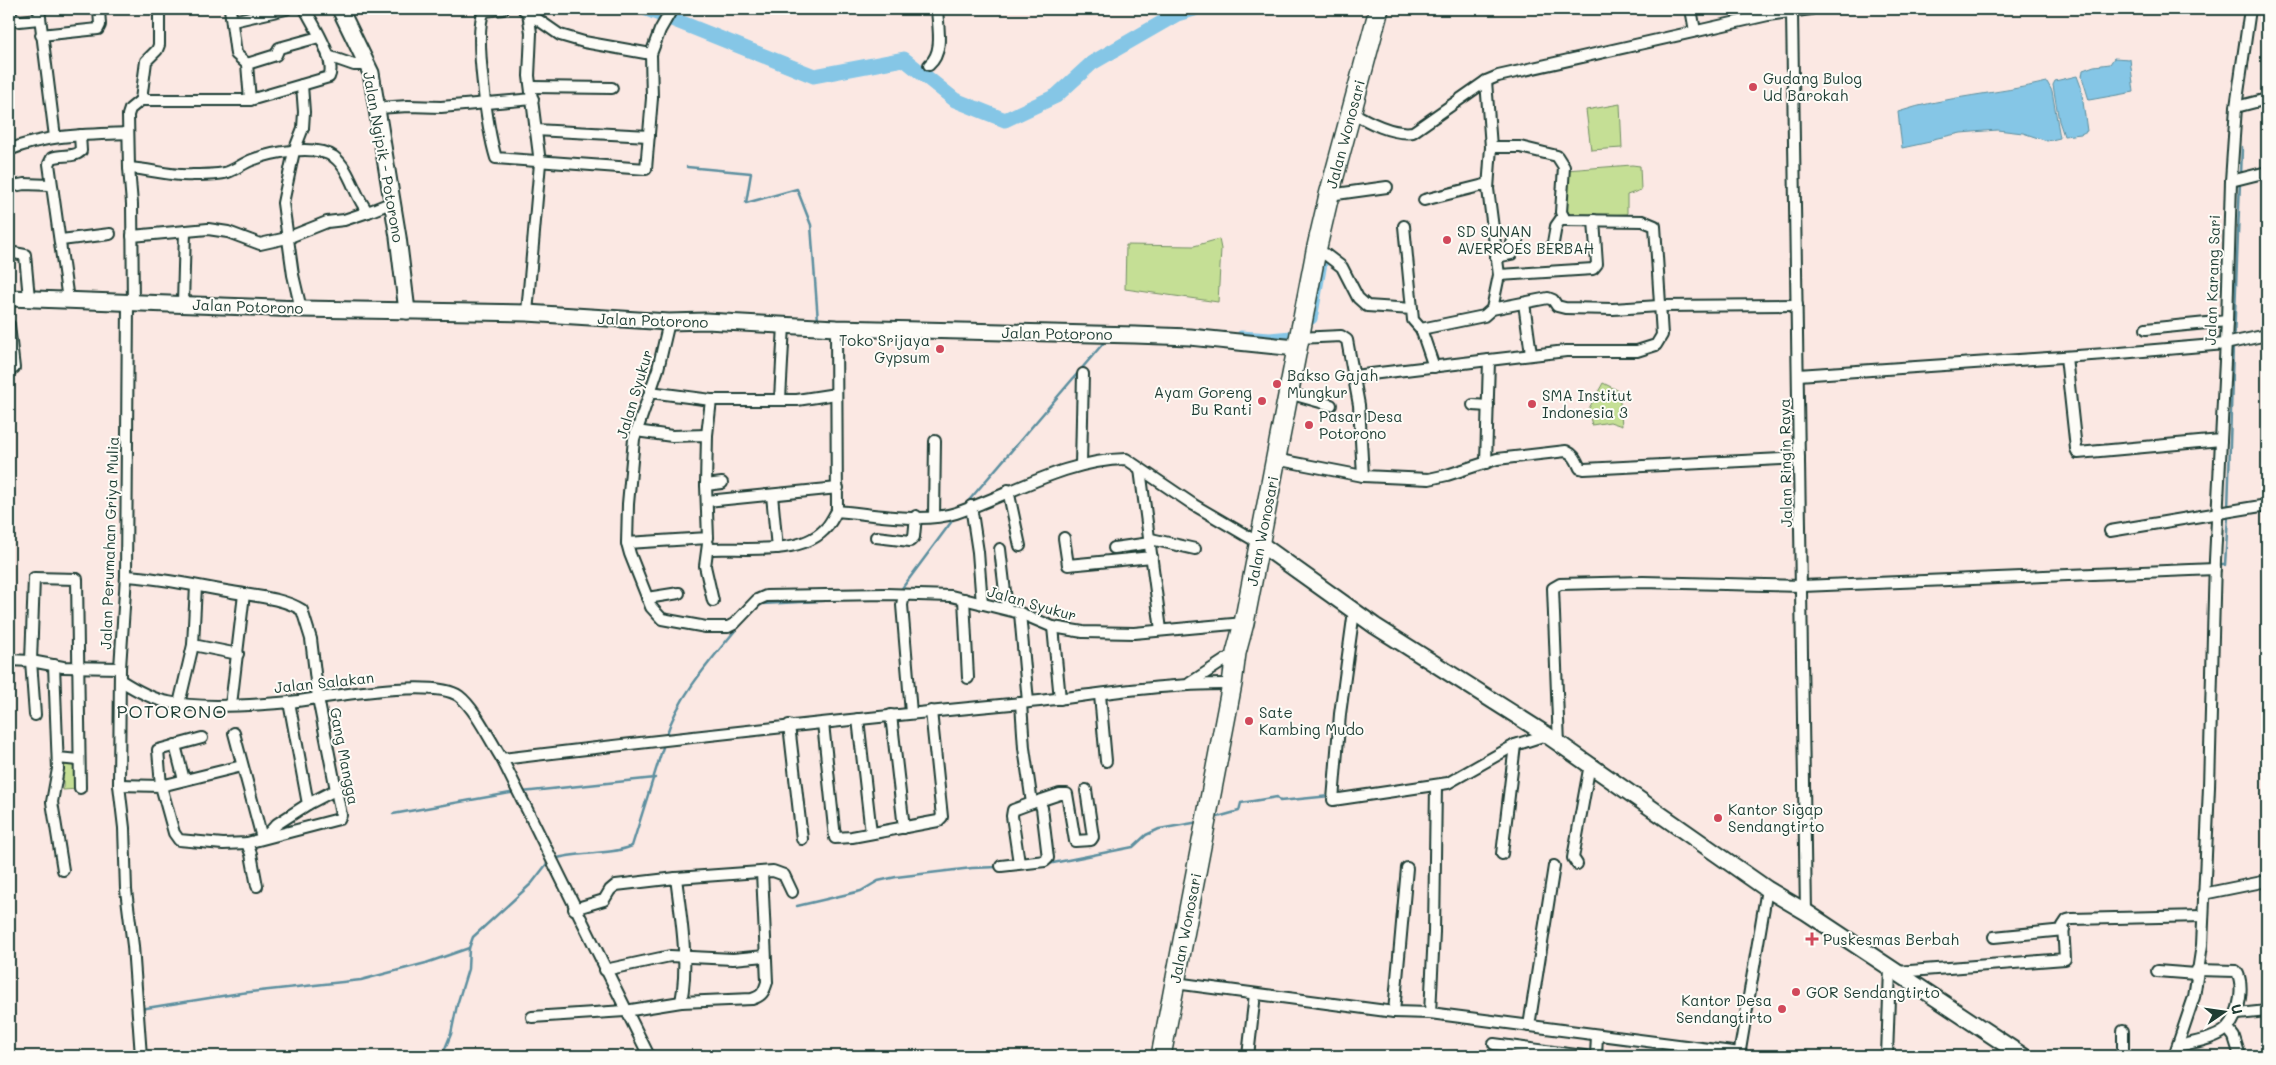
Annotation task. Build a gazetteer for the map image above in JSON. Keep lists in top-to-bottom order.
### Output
{
  "streets": {
    "highway": ["Jalan Wonosari"],
    "street": [
      "Jalan Ngipik - Potorono",
      "Jalan Karang Sari",
      "Jalan Potorono",
      "Jalan Syukur",
      "Jalan Ringin Raya",
      "Jalan Perumahan Griya Mulia",
      "Jalan Salakan",
      "Gang Mangga"
    ]
  },
  "crossings": [
    ["Jalan Wonosari", "Jalan Potorono"],
    ["Jalan Wonosari", "Jalan Syukur"],
    ["Jalan Ngipik - Potorono", "Jalan Potorono"],
    ["Jalan Potorono", "Jalan Syukur"],
    ["Jalan Potorono", "Jalan Perumahan Griya Mulia"],
    ["Jalan Perumahan Griya Mulia", "Jalan Salakan"],
    ["Jalan Salakan", "Gang Mangga"]
  ],
  "districts": ["POTORONO"],
  "places": {
    "other": [
      "Gudang Bulog Ud Barokah",
      "SD SUNAN AVERROES BERBAH",
      "Toko Srijaya Gypsum",
      "Bakso Gajah Mungkur",
      "Ayam Goreng Bu Ranti",
      "SMA Institut Indonesia 3",
      "Pasar Desa Potorono",
      "Sate Kambing Mudo",
      "Kantor Sigap Sendangtirto",
      "GOR Sendangtirto",
      "Kantor Desa Sendangtirto"
    ],
    "health": ["Puskesmas Berbah"]
  },
  "north": "right"
}
